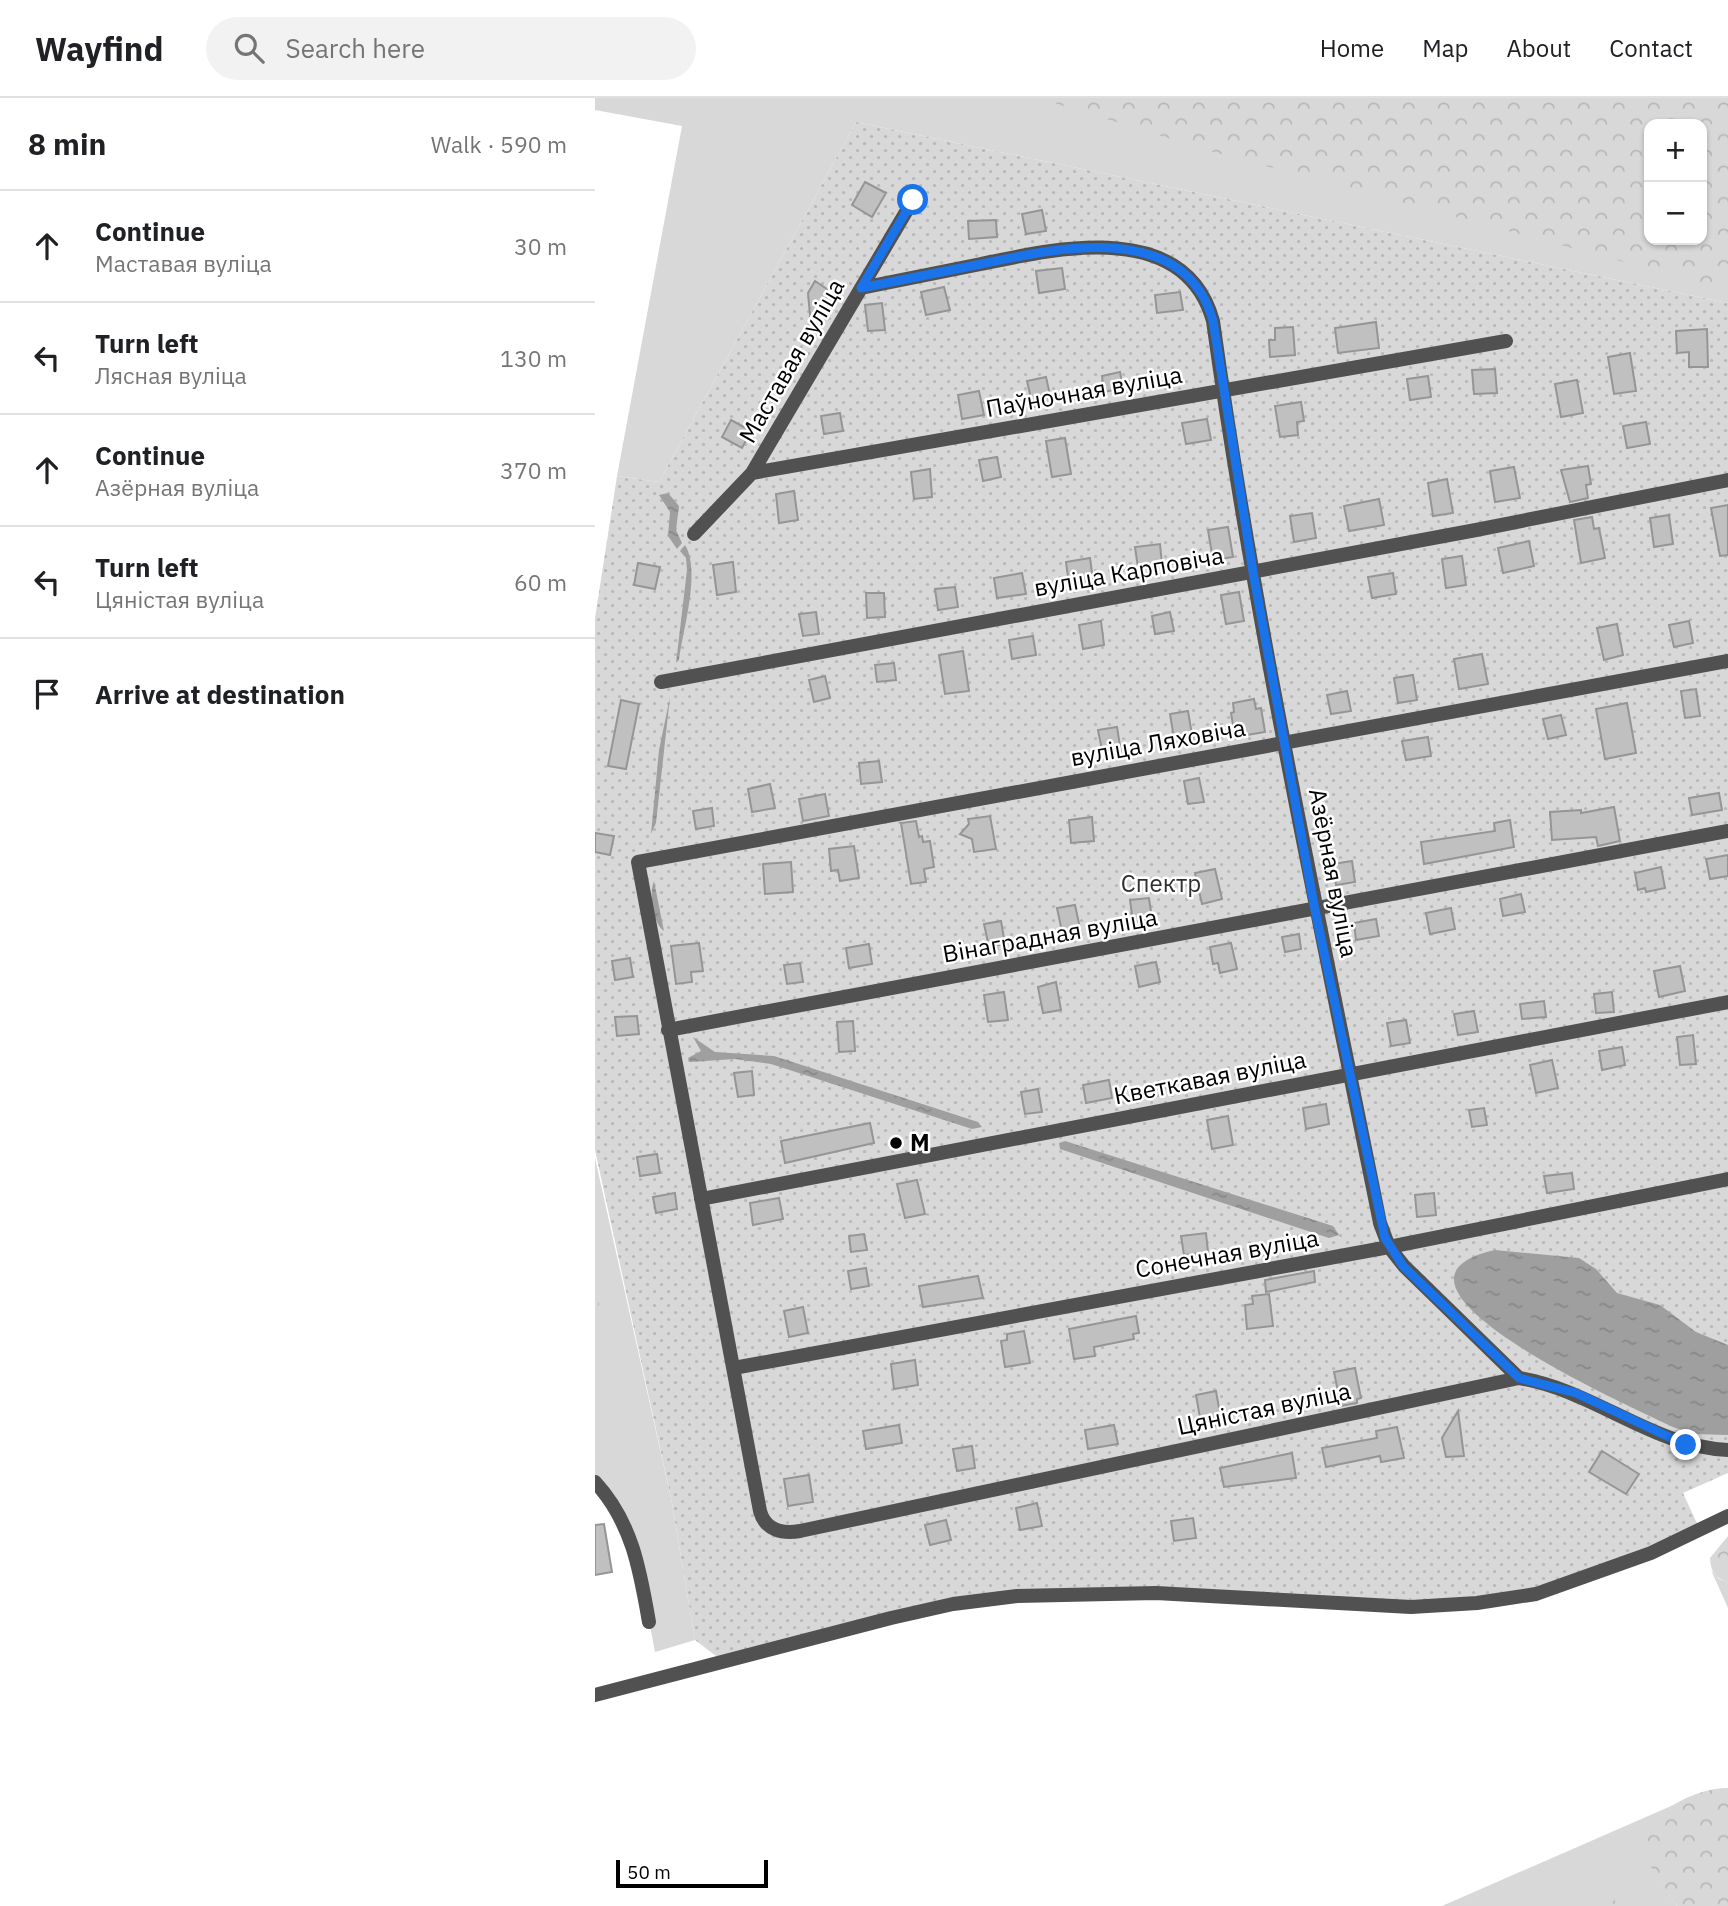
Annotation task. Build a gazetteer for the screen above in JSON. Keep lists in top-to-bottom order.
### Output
{
  "streets": {
    "street": [
      "Маставая вуліца",
      "Паўночная вуліца",
      "вуліца Карповіча",
      "вуліца Ляховіча",
      "Азёрная вуліца",
      "Вінаградная вуліца",
      "Кветкавая вуліца",
      "Сонечная вуліца",
      "Цяністая вуліца"
    ]
  },
  "crossings": [
    ["Маставая вуліца", "Паўночная вуліца"],
    ["Маставая вуліца", "Азёрная вуліца"],
    ["Паўночная вуліца", "Азёрная вуліца"],
    ["вуліца Карповіча", "Азёрная вуліца"],
    ["вуліца Ляховіча", "Азёрная вуліца"],
    ["вуліца Ляховіча", "Вінаградная вуліца"],
    ["Азёрная вуліца", "Вінаградная вуліца"],
    ["Азёрная вуліца", "Кветкавая вуліца"],
    ["Азёрная вуліца", "Сонечная вуліца"],
    ["Азёрная вуліца", "Цяністая вуліца"],
    ["Сонечная вуліца", "Цяністая вуліца"]
  ],
  "parks": ["Спектр"],
  "places": ["М"],
  "scale_bar": "50 m",
  "page": {
    "header": "Wayfind",
    "search": "Search here",
    "nav": [
      "Home",
      "Map",
      "About",
      "Contact"
    ],
    "heading": ["8 min", "Walk · 590 m"],
    "map_buttons": ["+", "−"],
    "list": [
      ["Continue", "Маставая вуліца", "30 m"],
      ["Turn left", "Лясная вуліца", "130 m"],
      ["Continue", "Азёрная вуліца", "370 m"],
      ["Turn left", "Цяністая вуліца", "60 m"],
      "Arrive at destination"
    ],
    "scale": "50 m"
  }
}
